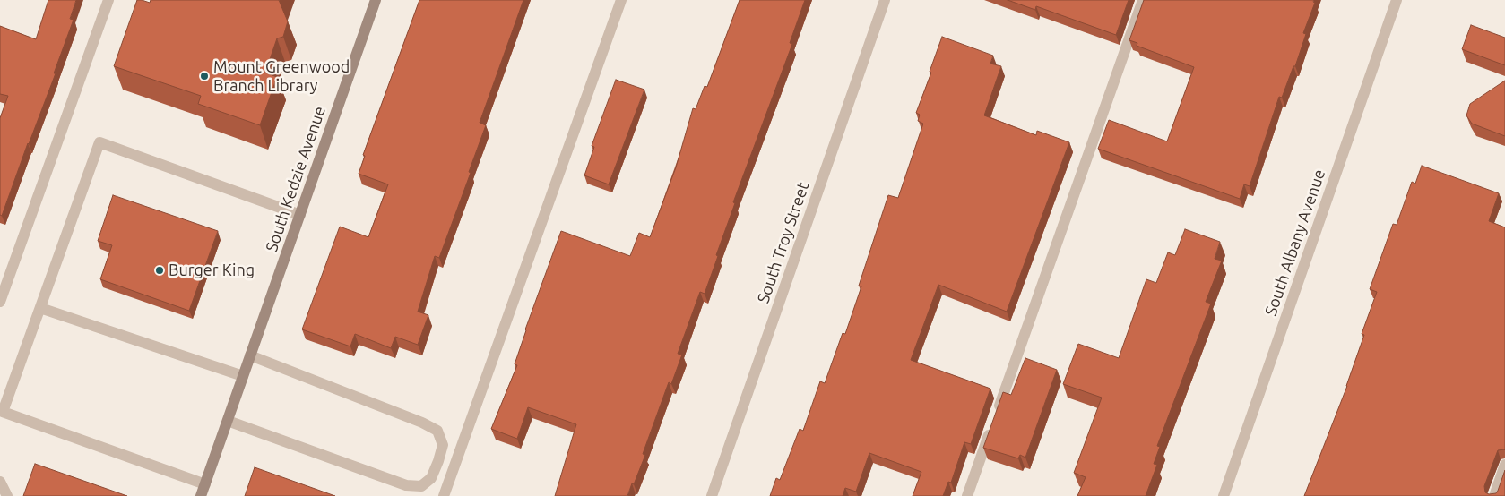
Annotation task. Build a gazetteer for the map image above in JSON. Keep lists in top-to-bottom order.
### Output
{
  "streets": {
    "main road": ["South Kedzie Avenue"],
    "street": ["South Troy Street", "South Albany Avenue"]
  },
  "places": ["Mount Greenwood Branch Library", "Burger King"]
}
